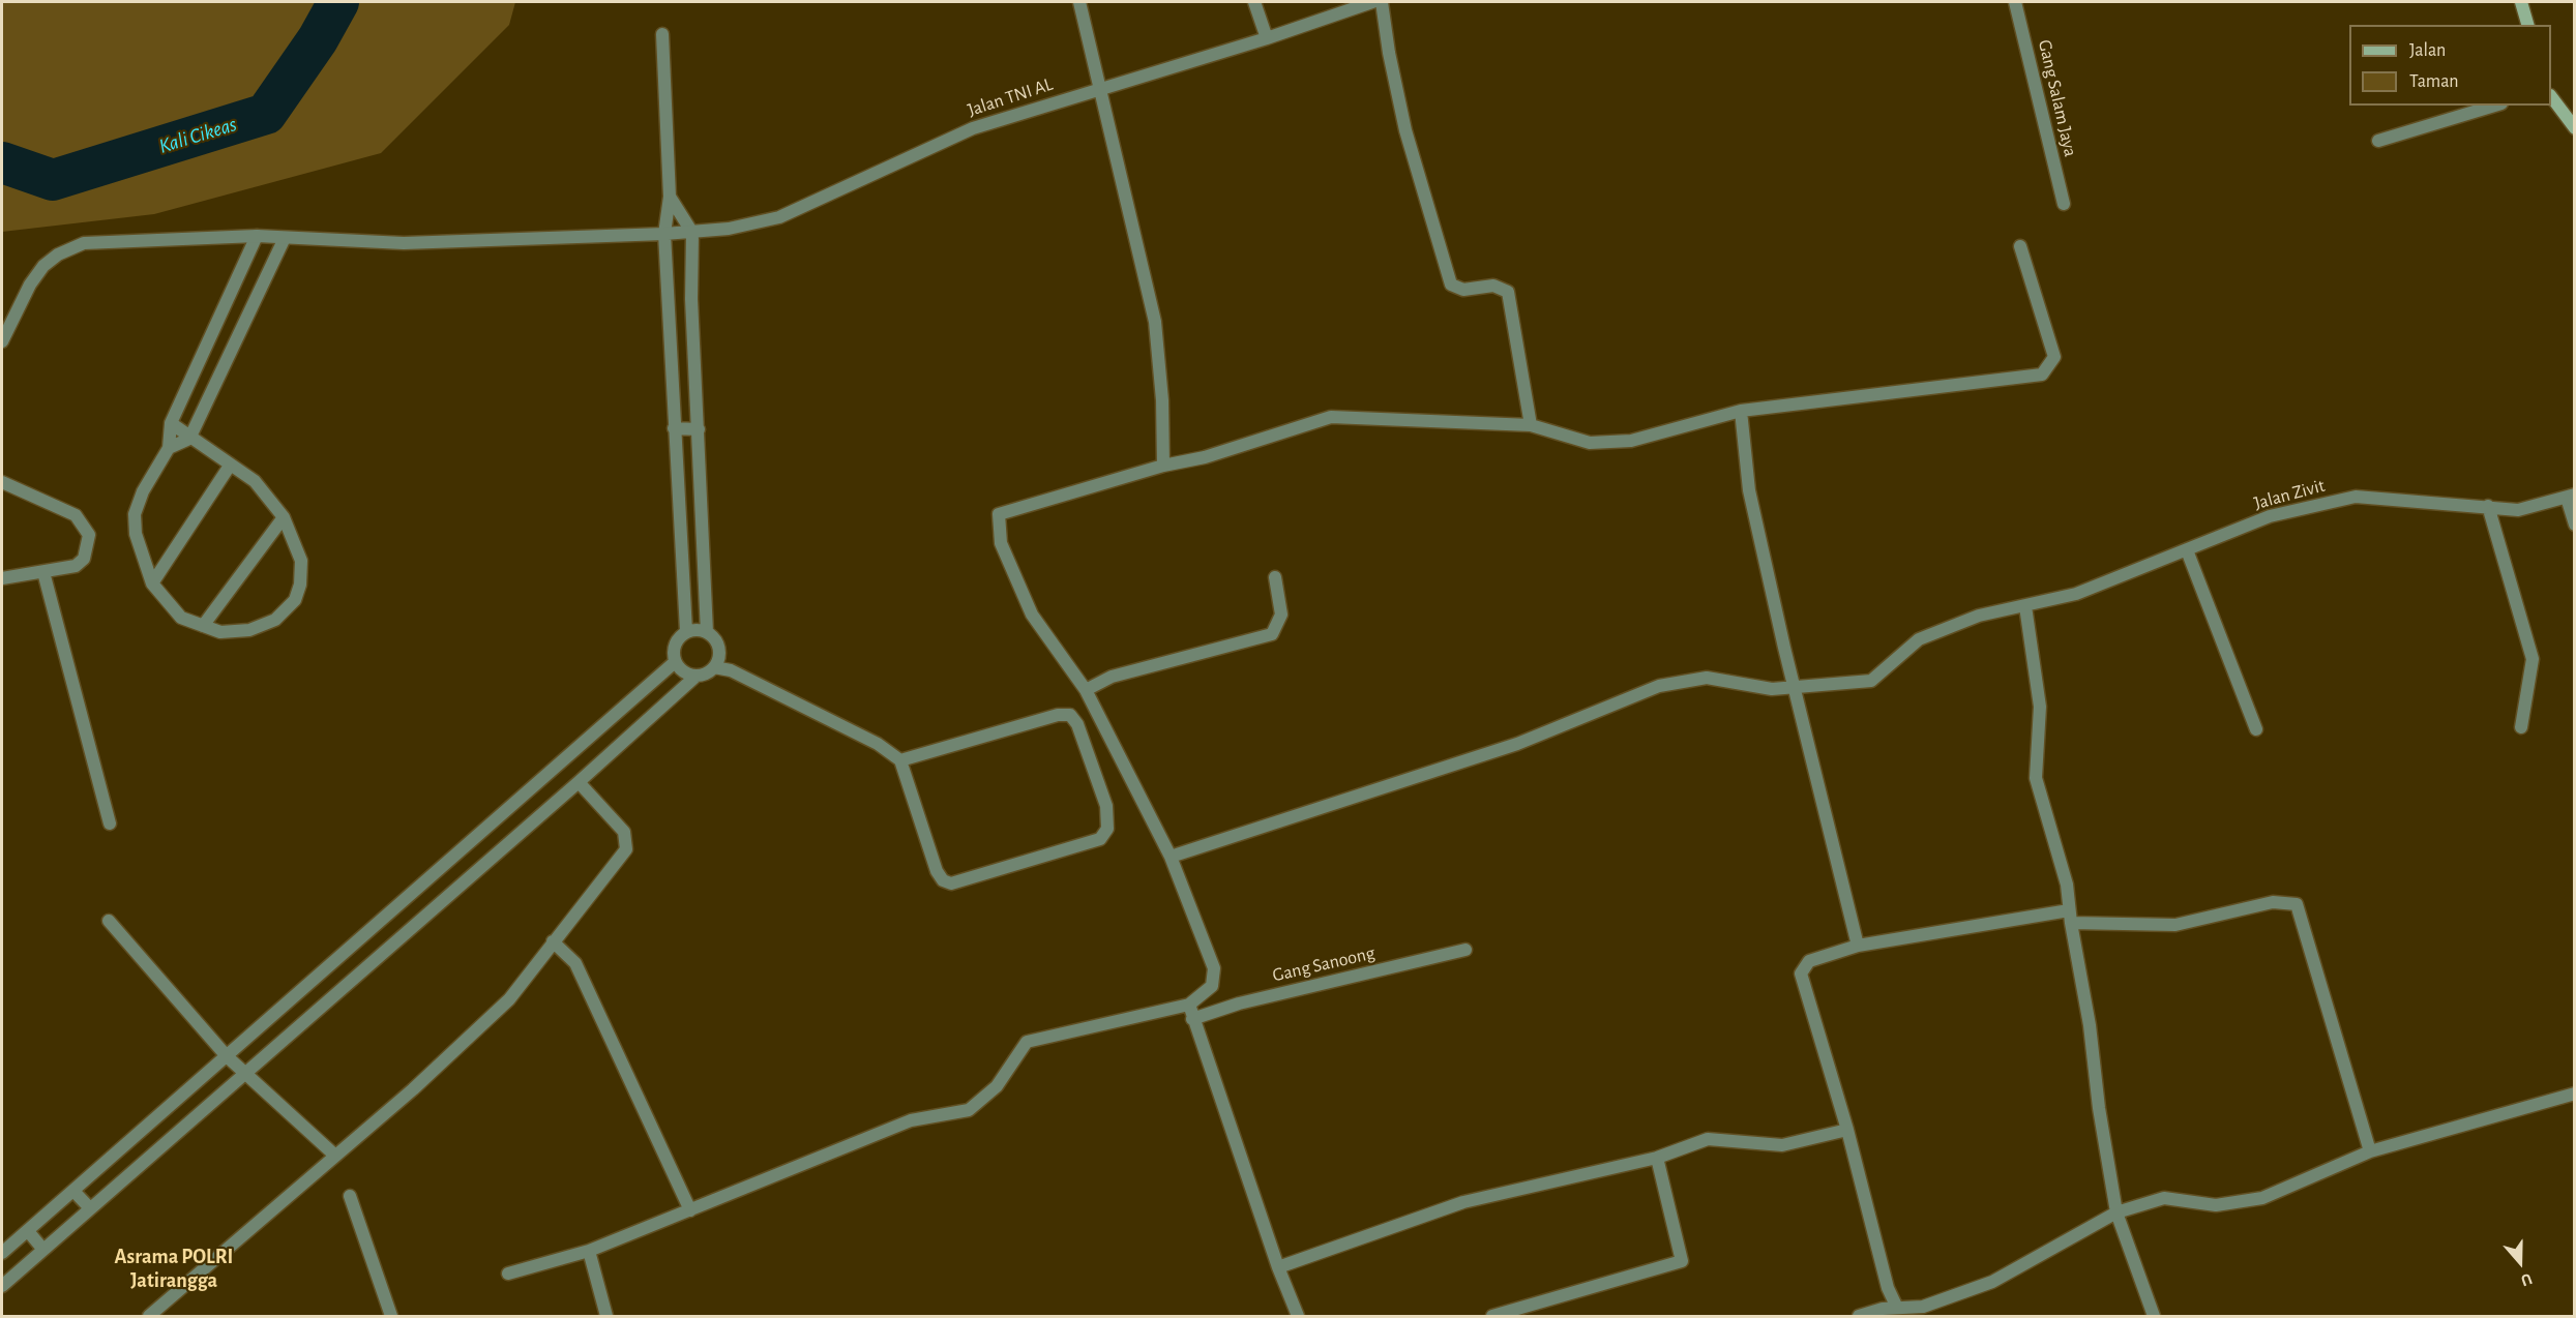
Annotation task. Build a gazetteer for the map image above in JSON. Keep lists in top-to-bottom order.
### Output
{
  "streets": {
    "street": [
      "Jalan TNI AL",
      "Gang Salam Jaya",
      "Jalan Zivit",
      "Gang Sanoong"
    ]
  },
  "districts": ["Asrama POLRI Jatirangga"],
  "water": ["Kali Cikeas"],
  "legend": ["Jalan", "Taman"],
  "north": "bottom"
}
